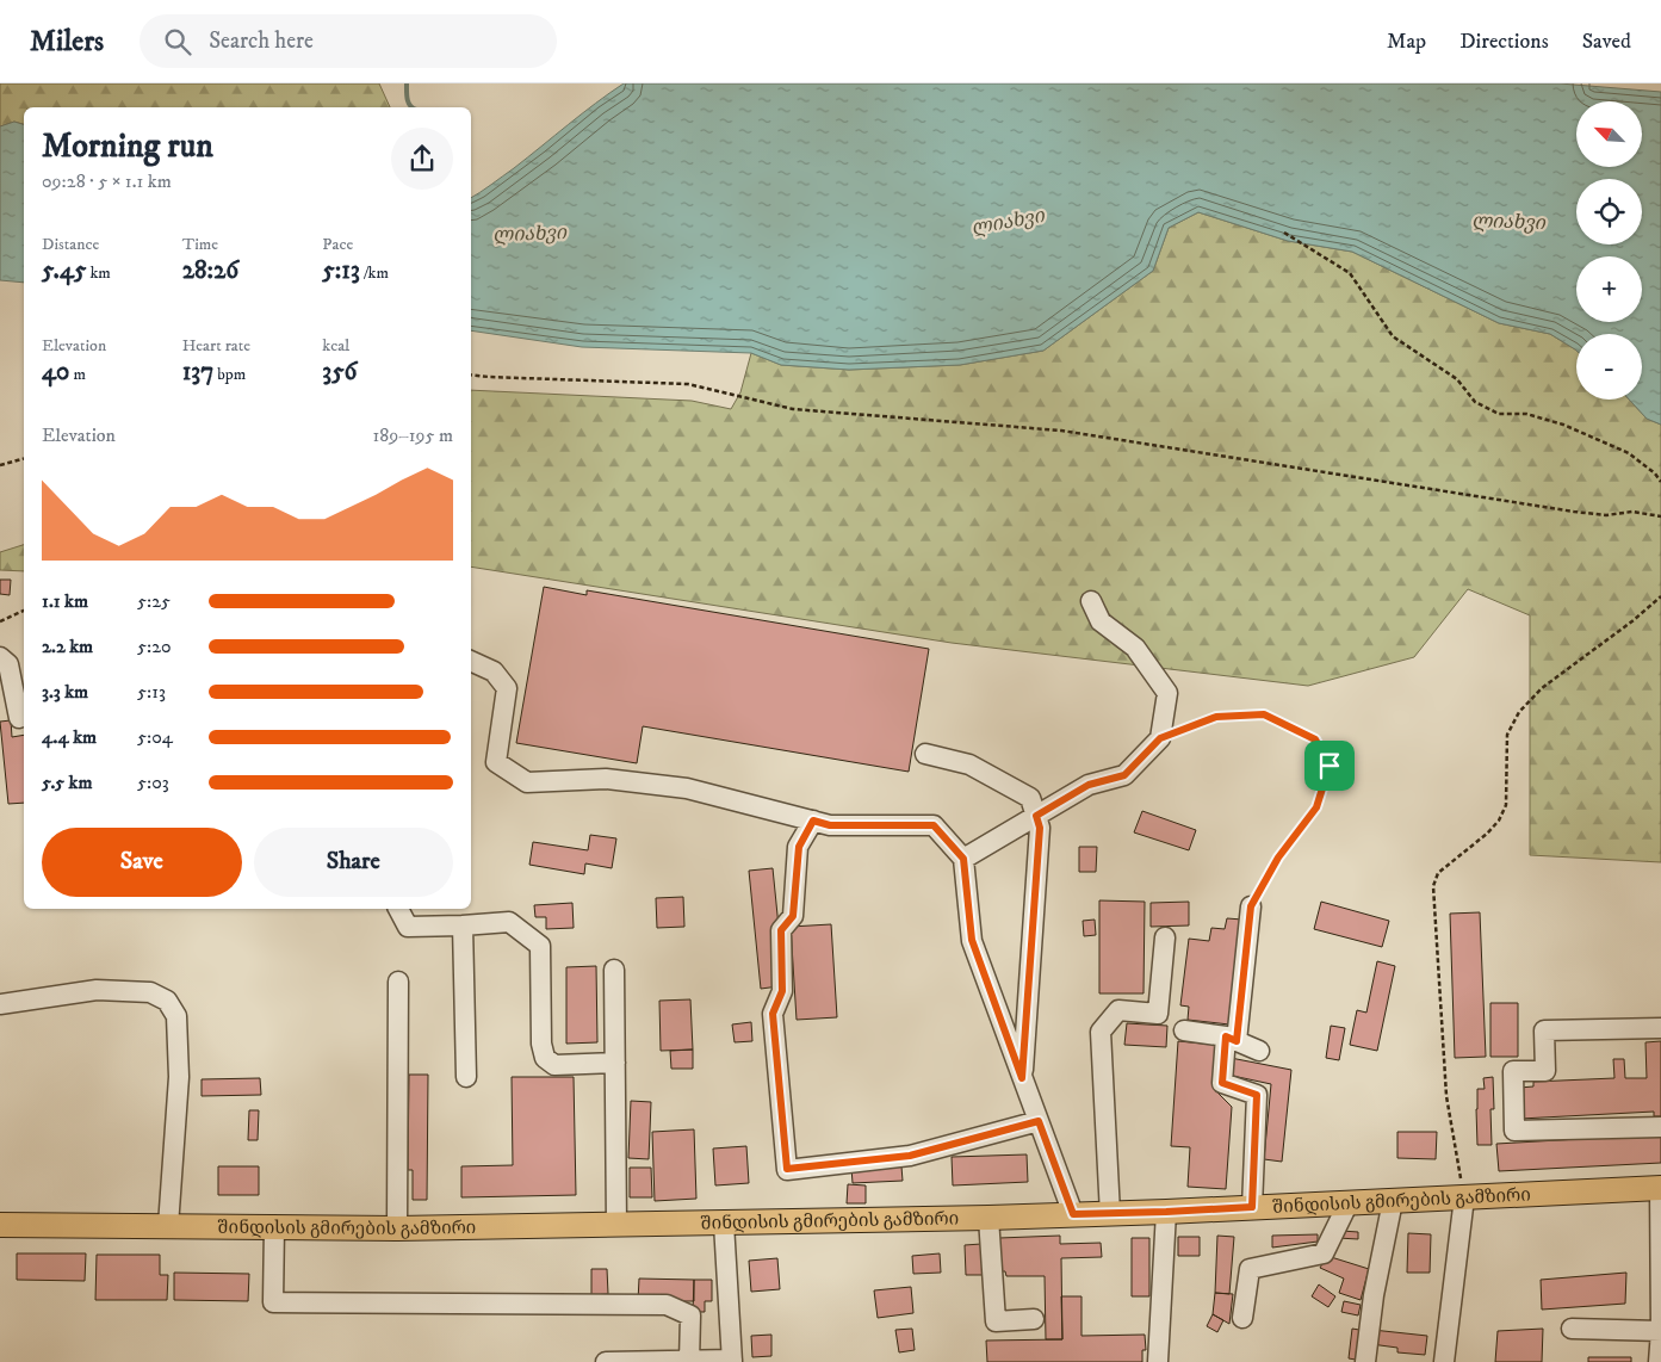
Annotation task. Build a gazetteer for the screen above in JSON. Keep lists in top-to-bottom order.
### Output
{
  "streets": {
    "main road": ["შინდისის გმირების გამზირი"]
  },
  "water": ["ლიახვი"],
  "north": "top left",
  "page": {
    "header": "Milers",
    "search": "Search here",
    "nav": ["Map", "Directions", "Saved"],
    "map_buttons": ["+", "−"],
    "heading": ["Morning run", "09:28 · 5 × 1.1 km"],
    "stats": [
      ["Distance", "5.45 km"],
      ["Time", "28:26"],
      ["Pace", "5:13 /km"],
      ["Elevation", "40 m"],
      ["Heart rate", "137 bpm"],
      ["kcal", "356"]
    ],
    "chart": ["Elevation", "189–195 m"],
    "list": [
      {
        "name": "1.1 km",
        "note": "5:25"
      },
      {
        "name": "2.2 km",
        "note": "5:20"
      },
      {
        "name": "3.3 km",
        "note": "5:13"
      },
      {
        "name": "4.4 km",
        "note": "5:04"
      },
      {
        "name": "5.5 km",
        "note": "5:03"
      }
    ],
    "buttons": ["Save", "Share"]
  }
}
